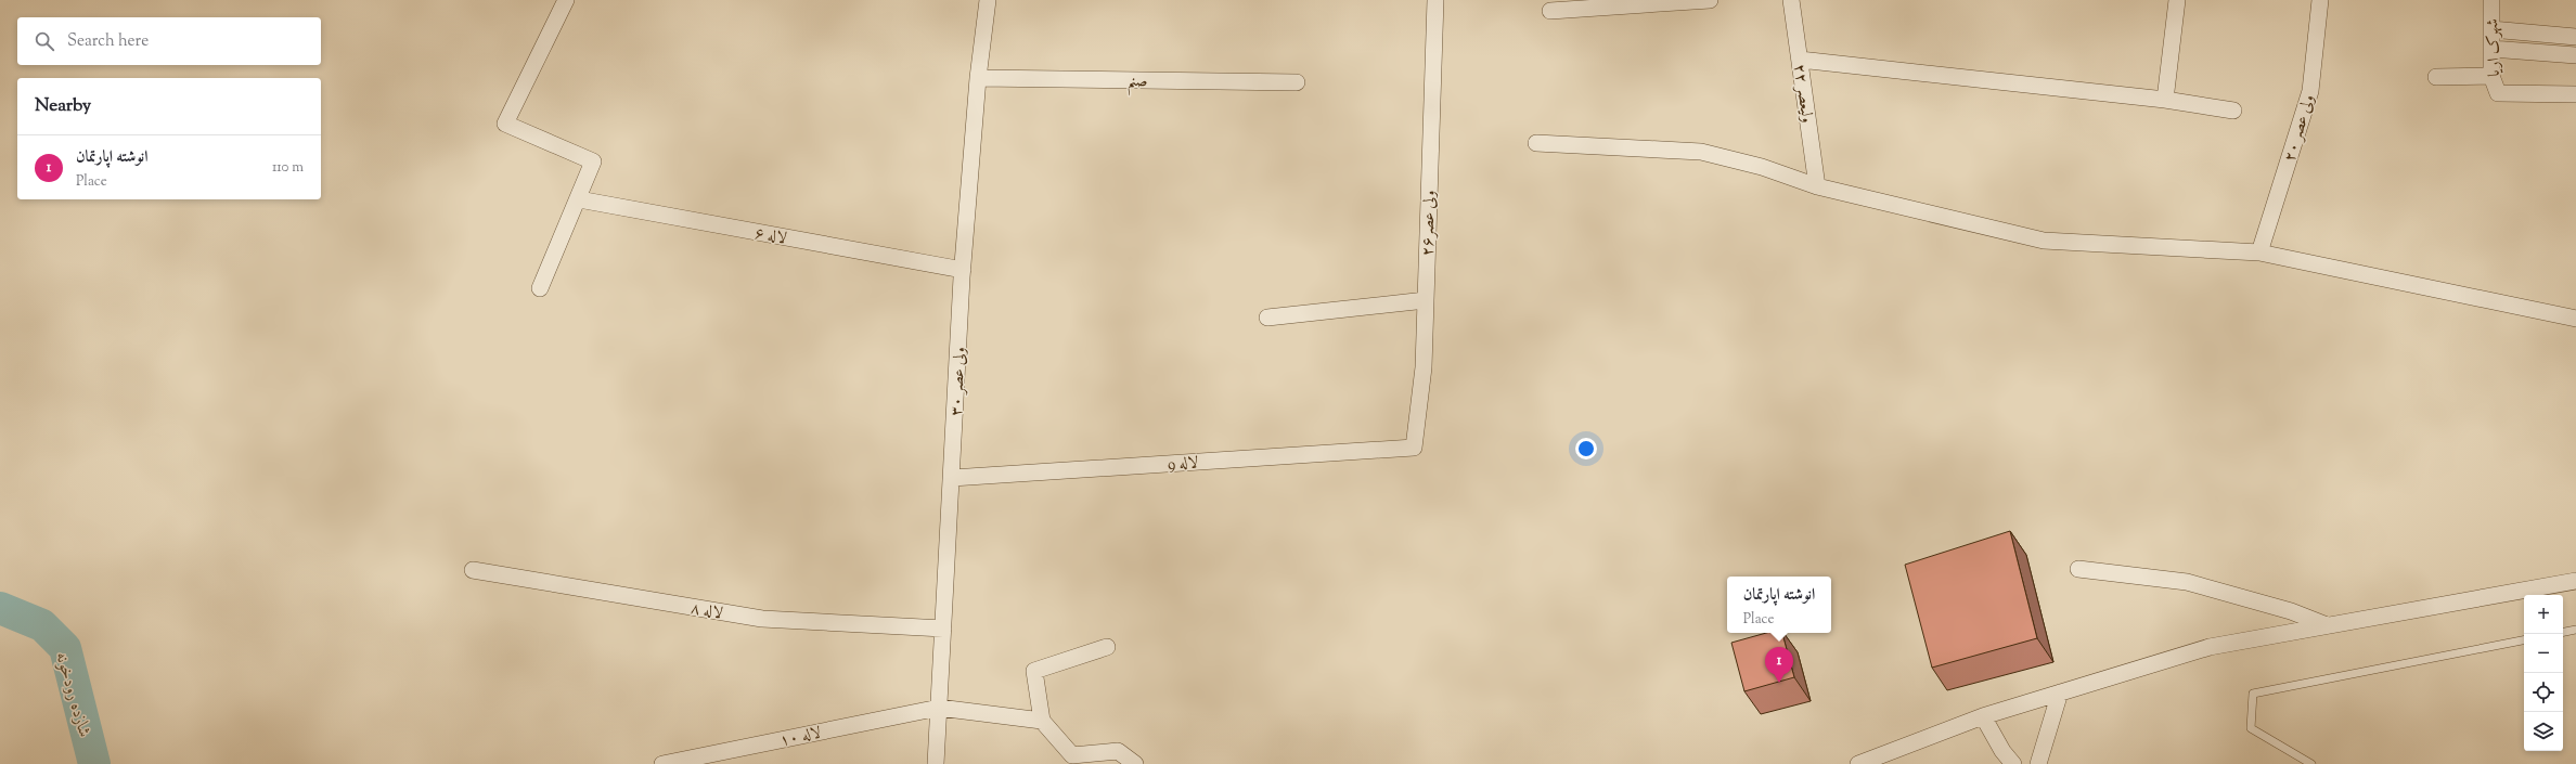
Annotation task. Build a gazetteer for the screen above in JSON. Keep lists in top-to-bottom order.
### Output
{
  "streets": {
    "street": [
      "شهرک اریا",
      "صنم",
      "ولیعصر ۲۲",
      "ولی عصر ۲۰",
      "ولی عصر۲۶",
      "لاله ۶",
      "ولی عصر ۳۰",
      "لاله 9",
      "لاله ۸",
      "لاله ۱۰"
    ]
  },
  "crossings": [
    ["صنم", "ولی عصر ۳۰"],
    ["ولی عصر۲۶", "لاله 9"],
    ["لاله ۶", "ولی عصر ۳۰"],
    ["ولی عصر ۳۰", "لاله 9"],
    ["ولی عصر ۳۰", "لاله ۸"],
    ["ولی عصر ۳۰", "لاله ۱۰"]
  ],
  "water": ["شازده رودخونه"],
  "page": {
    "search": "Search here",
    "heading": "Nearby",
    "list": [
      {
        "mark": "1",
        "name": "انوشته اپارتمان",
        "note": "Place",
        "value": "110 m"
      }
    ],
    "popup": ["انوشته اپارتمان", "Place"],
    "map_buttons": ["+", "−"],
    "pins": "1"
  }
}
